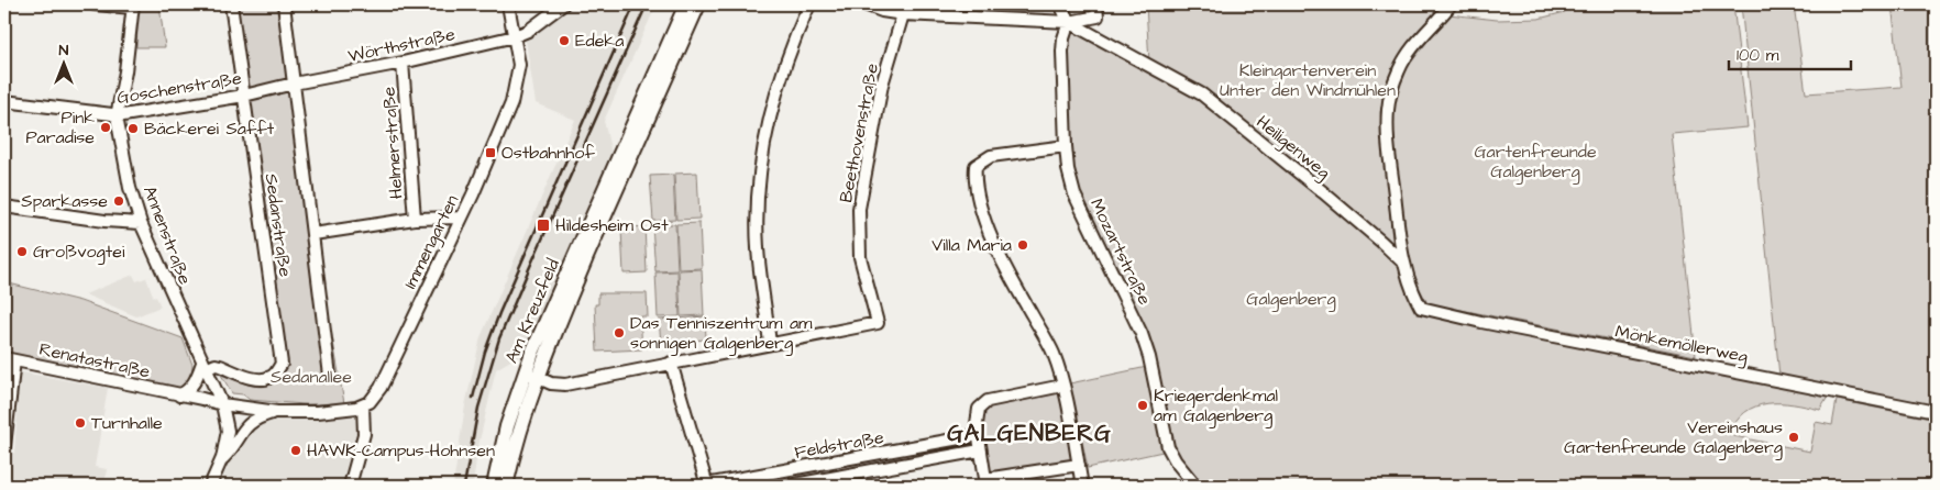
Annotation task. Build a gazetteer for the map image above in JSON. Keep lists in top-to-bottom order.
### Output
{
  "streets": {
    "main road": ["Am Kreuzfeld"],
    "street": [
      "Wörthstraße",
      "Goschenstraße",
      "Beethovenstraße",
      "Helmerstraße",
      "Heiligenweg",
      "Sedanstraße",
      "Annenstraße",
      "Immengarten",
      "Mozartstraße",
      "Mönkemöllerweg",
      "Renatastraße",
      "Feldstraße"
    ]
  },
  "crossings": [
    ["Wörthstraße", "Goschenstraße"],
    ["Wörthstraße", "Helmerstraße"],
    ["Wörthstraße", "Sedanstraße"],
    ["Wörthstraße", "Immengarten"],
    ["Goschenstraße", "Sedanstraße"],
    ["Goschenstraße", "Annenstraße"],
    ["Heiligenweg", "Mozartstraße"],
    ["Heiligenweg", "Mönkemöllerweg"],
    ["Sedanstraße", "Annenstraße"],
    ["Annenstraße", "Renatastraße"]
  ],
  "districts": ["GALGENBERG"],
  "parks": [
    "Kleingartenverein Unter den Windmühlen",
    "Gartenfreunde Galgenberg",
    "Galgenberg",
    "Sedanallee"
  ],
  "places": {
    "other": [
      "Edeka",
      "Pink Paradise",
      "Bäckerei Safft",
      "Sparkasse",
      "Villa Maria",
      "Großvogtei",
      "Das Tenniszentrum am sonnigen Galgenberg",
      "Kriegerdenkmal am Galgenberg",
      "Turnhalle",
      "Vereinshaus Gartenfreunde Galgenberg",
      "HAWK-Campus-Hohnsen"
    ],
    "transit": ["Ostbahnhof", "Hildesheim Ost"]
  },
  "scale_bar": "100 m",
  "north": "top"
}
